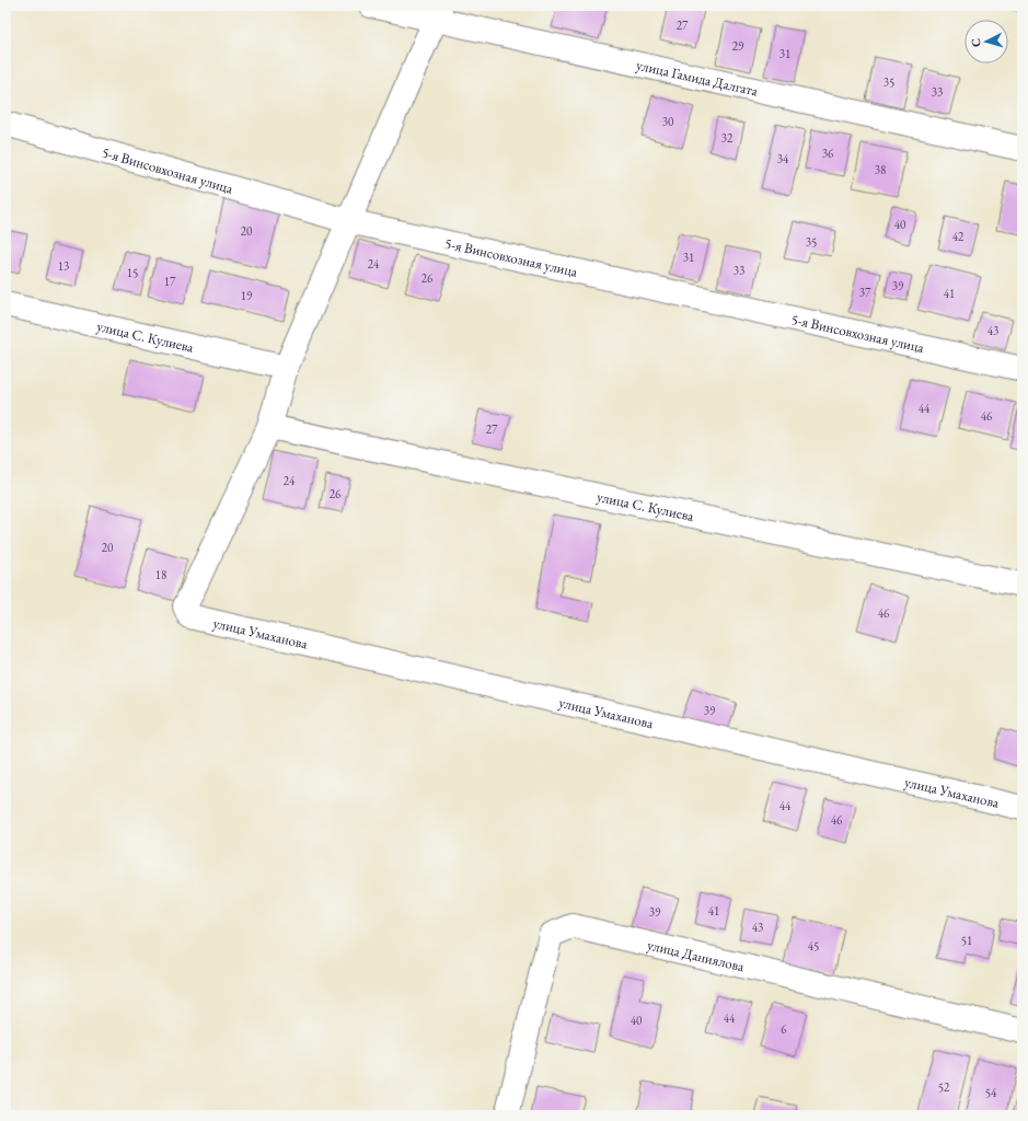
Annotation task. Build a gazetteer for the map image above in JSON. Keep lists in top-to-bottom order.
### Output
{
  "streets": {
    "street": [
      "улица Гамида Далгата",
      "5-я Винсовхозная улица",
      "улица С. Кулиева",
      "улица Умаханова",
      "улица Даниялова"
    ]
  },
  "crossings": [
    ["улица С. Кулиева", "улица Умаханова"]
  ],
  "house_numbers": [
    "27",
    "29",
    "31",
    "35",
    "33",
    "30",
    "32",
    "36",
    "34",
    "38",
    "40",
    "20",
    "42",
    "35",
    "31",
    "24",
    "13",
    "33",
    "15",
    "26",
    "17",
    "39",
    "37",
    "41",
    "19",
    "43",
    "44",
    "46",
    "27",
    "24",
    "26",
    "20",
    "18",
    "46",
    "39",
    "44",
    "46",
    "41",
    "39",
    "43",
    "51",
    "45",
    "44",
    "40",
    "6",
    "52",
    "54"
  ],
  "north": "left"
}
